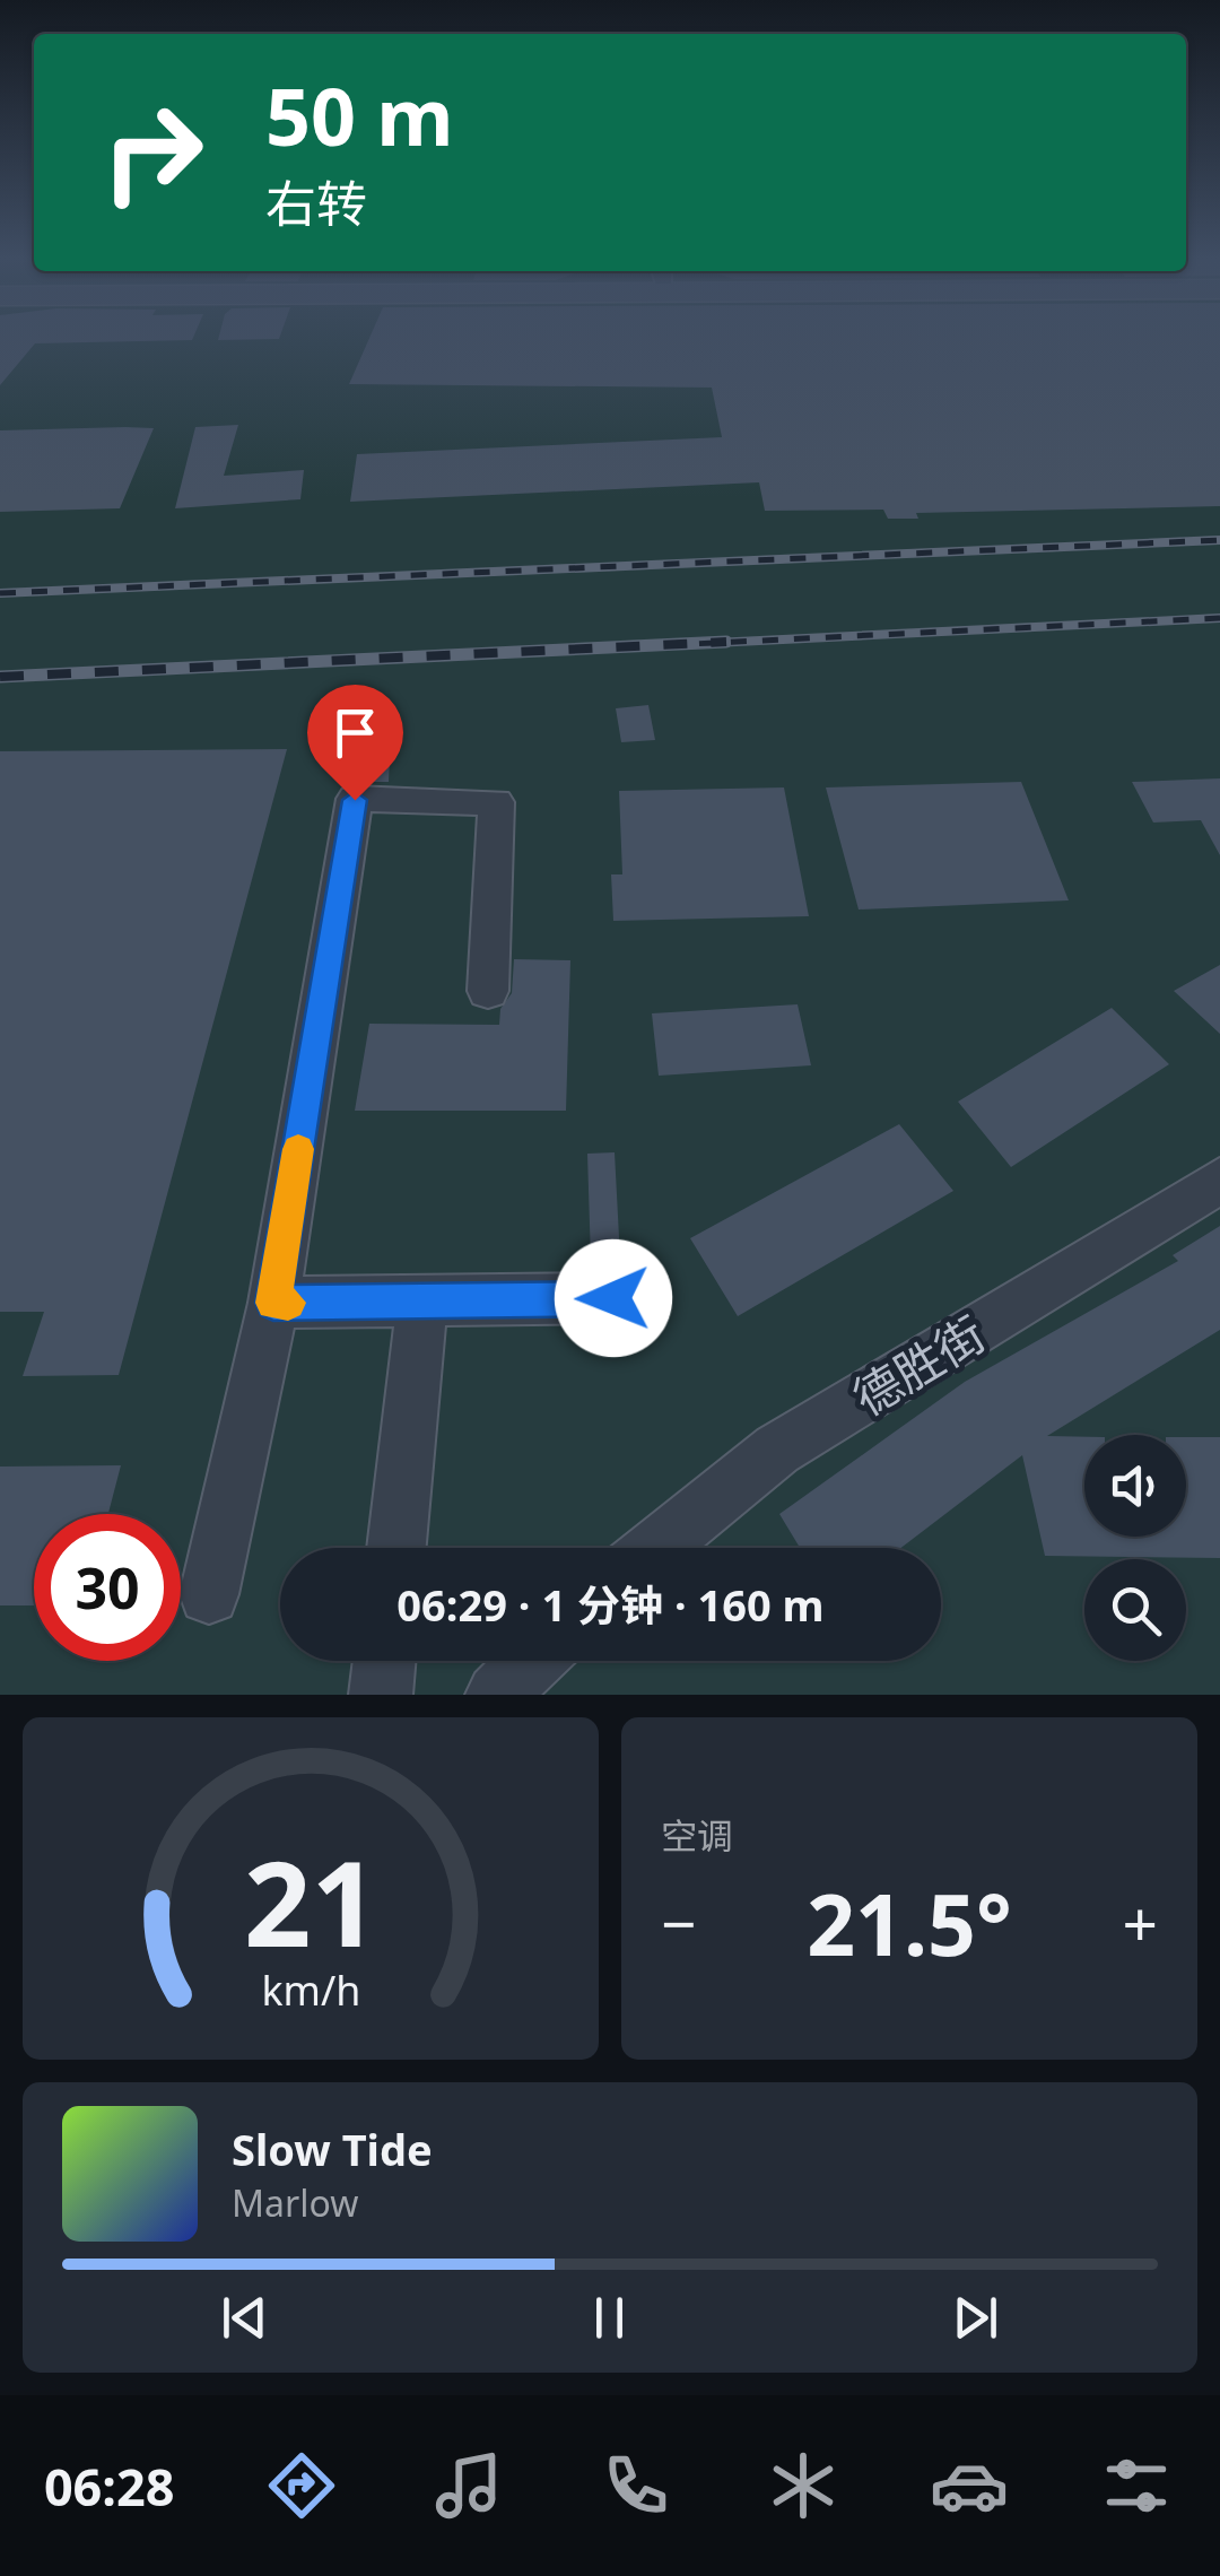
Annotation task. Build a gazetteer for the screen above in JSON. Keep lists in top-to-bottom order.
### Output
{
  "streets": {
    "street": ["德胜街"]
  },
  "page": {
    "turn": ["50 m", "右转"],
    "limit": "30",
    "trip": "06:29 · 1 分钟 · 160 m",
    "tile": "空调",
    "heat": ["−", "21.5°", "+"],
    "song": ["Slow Tide", "Marlow"],
    "tabs": "06:28",
    "gauge": ["21", "km/h"]
  }
}
